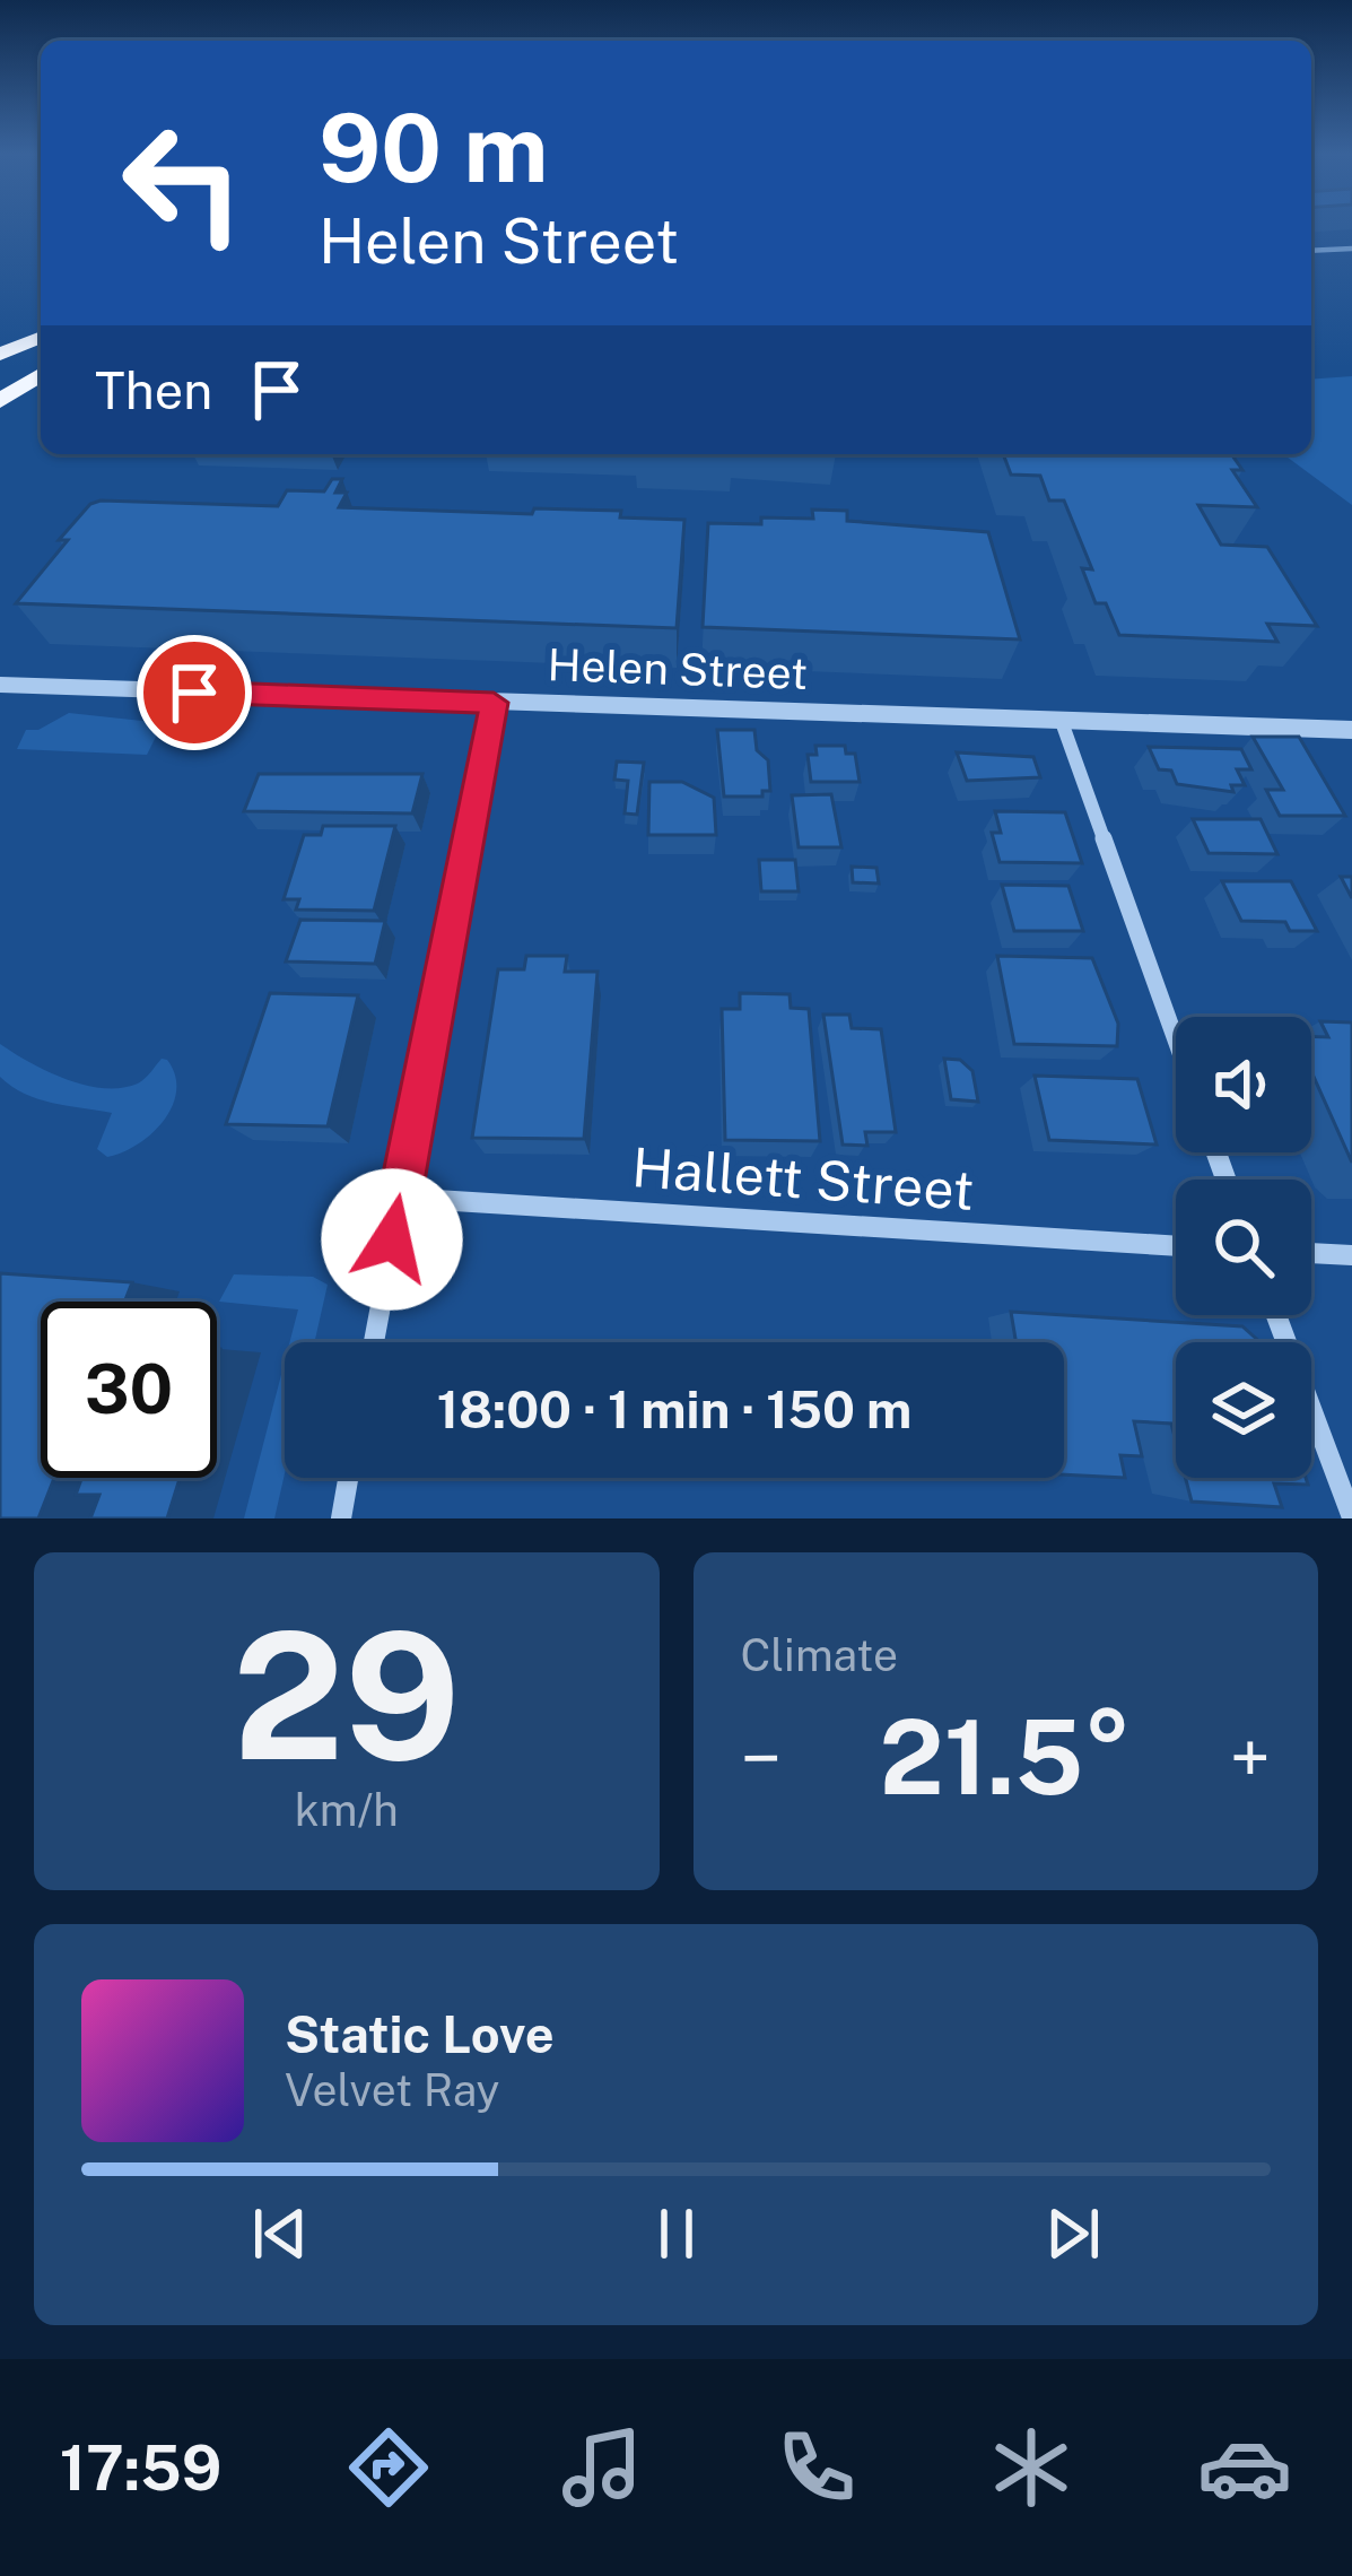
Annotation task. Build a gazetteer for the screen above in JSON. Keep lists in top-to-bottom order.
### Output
{
  "streets": {
    "street": ["Helen Street", "Hallett Street"]
  },
  "page": {
    "turn": ["90 m", "Helen Street"],
    "then": "Then",
    "limit": "30",
    "trip": "18:00 · 1 min · 150 m",
    "tile": [
      ["29", "km/h"],
      "Climate"
    ],
    "heat": ["−", "21.5°", "+"],
    "song": ["Static Love", "Velvet Ray"],
    "tabs": "17:59"
  }
}
